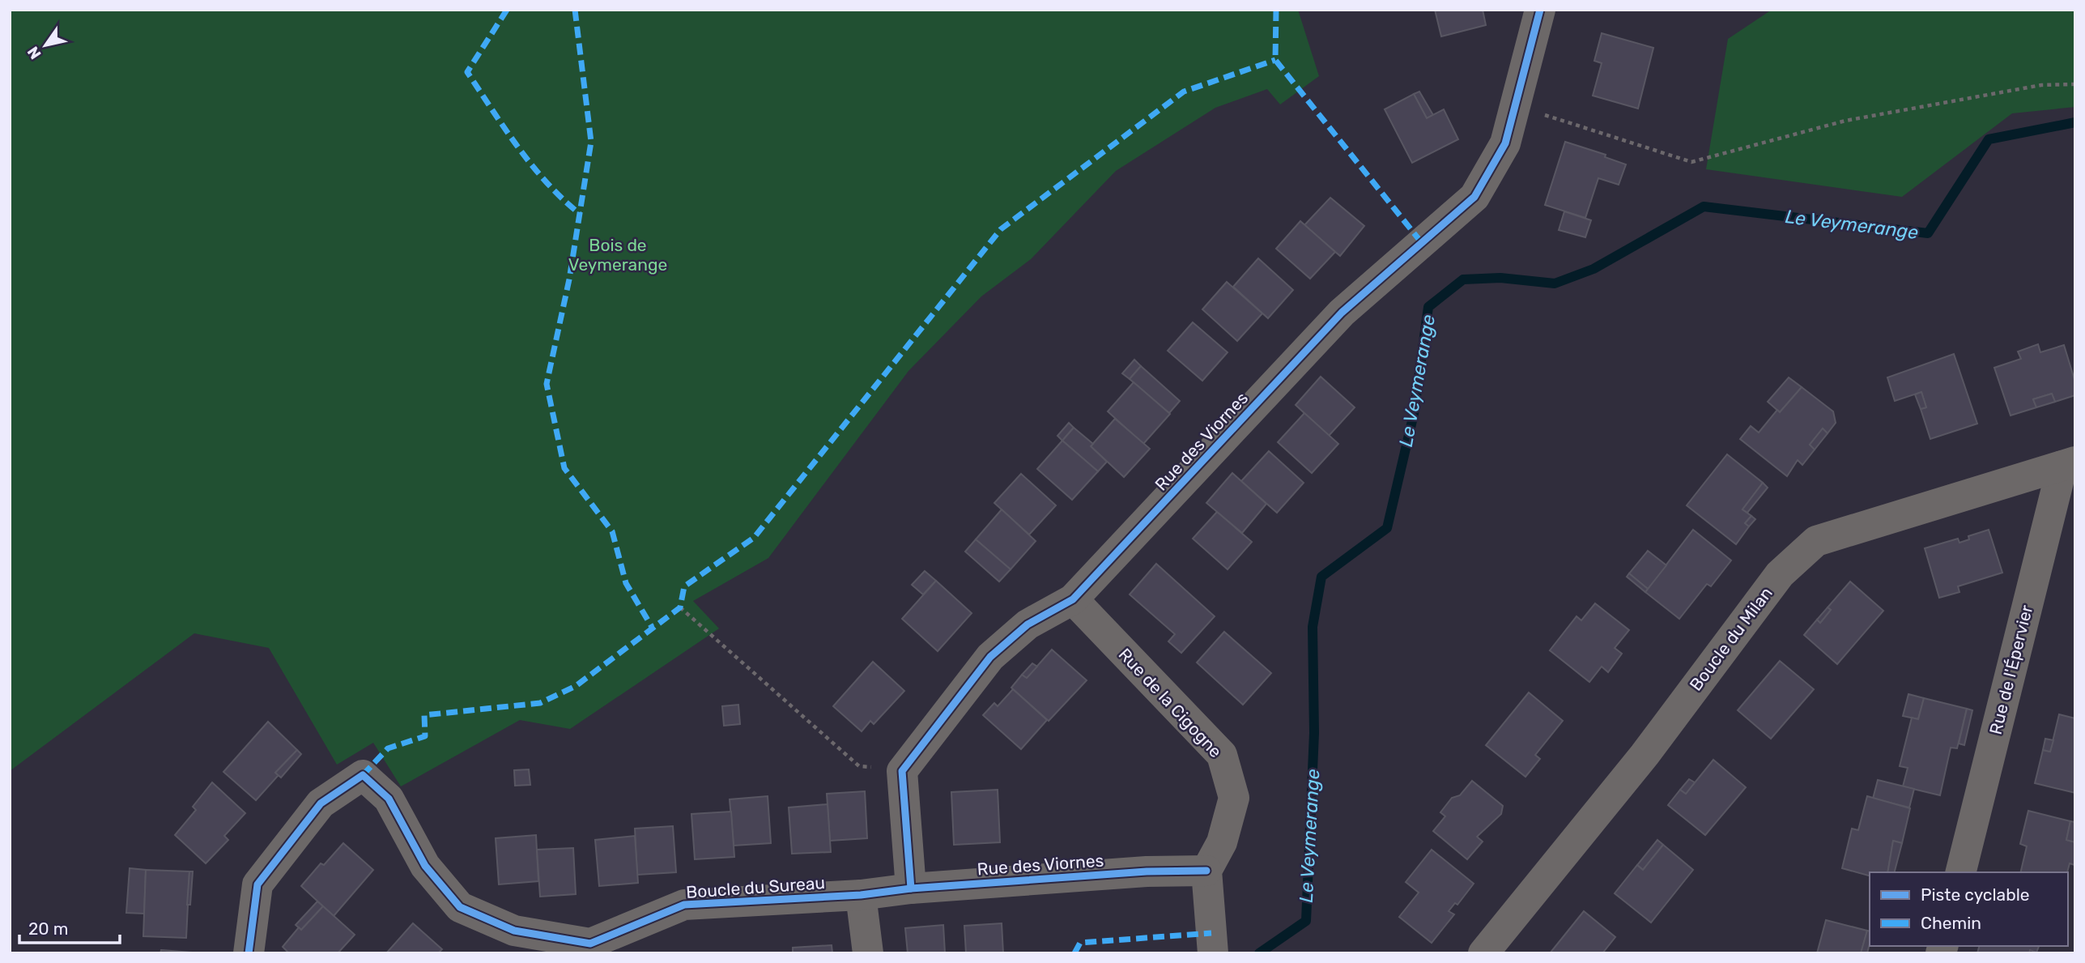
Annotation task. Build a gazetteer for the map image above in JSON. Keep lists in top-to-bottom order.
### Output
{
  "streets": {
    "street": [
      "Rue des Viornes",
      "Boucle du Milan",
      "Rue de l'Épervier",
      "Rue de la Cigogne",
      "Boucle du Sureau"
    ]
  },
  "crossings": [
    ["Rue des Viornes", "Rue de la Cigogne"],
    ["Rue des Viornes", "Boucle du Sureau"],
    ["Boucle du Milan", "Rue de l'Épervier"]
  ],
  "water": ["Le Veymerange"],
  "parks": ["Bois de Veymerange"],
  "legend": ["Piste cyclable", "Chemin"],
  "scale_bar": "20 m",
  "north": "bottom left"
}
